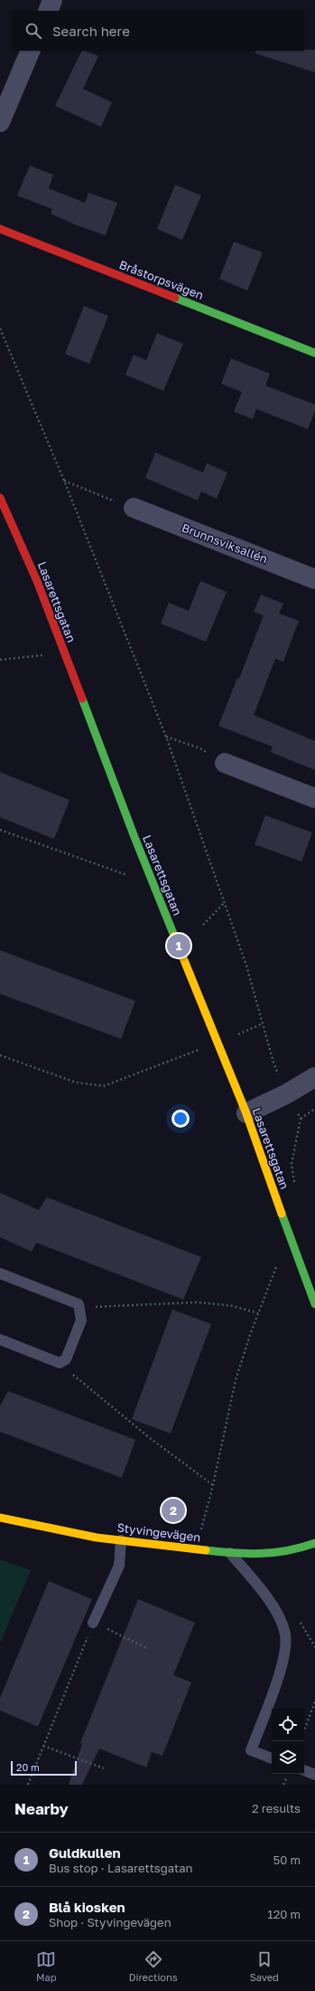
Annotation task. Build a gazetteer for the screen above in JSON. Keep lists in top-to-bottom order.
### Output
{
  "streets": {
    "street": [
      "Bråstorpsvägen",
      "Brunnsviksallén",
      "Lasarettsgatan",
      "Styvingevägen"
    ]
  },
  "scale_bar": "20 m",
  "page": {
    "search": "Search here",
    "pins": ["1", "2"],
    "scale": "20 m",
    "heading": ["Nearby", "2 results"],
    "list": [
      {
        "mark": "1",
        "name": "Guldkullen",
        "note": "Bus stop · Lasarettsgatan",
        "value": "50 m"
      },
      {
        "mark": "2",
        "name": "Blå kiosken",
        "note": "Shop · Styvingevägen",
        "value": "120 m"
      }
    ],
    "nav": ["Map", "Directions", "Saved"]
  }
}
